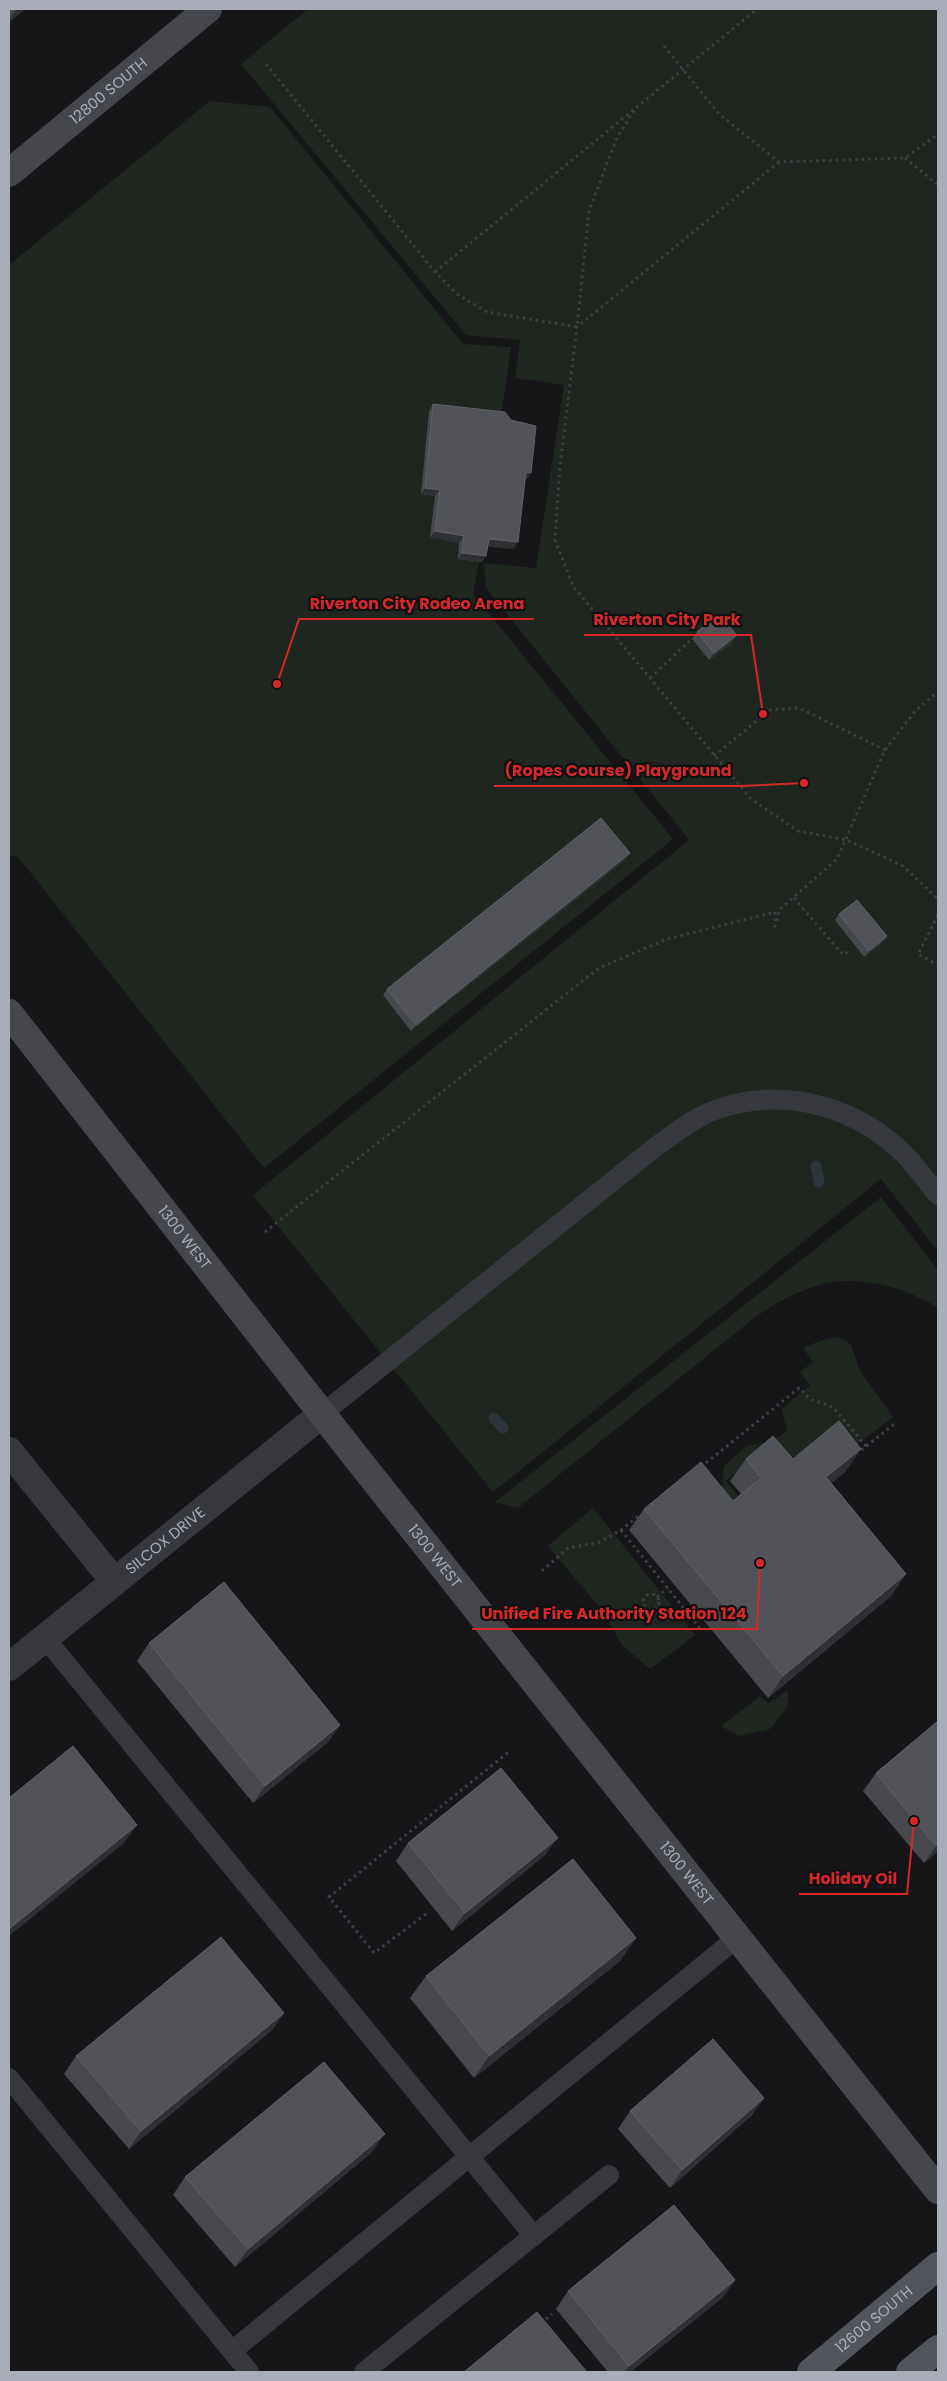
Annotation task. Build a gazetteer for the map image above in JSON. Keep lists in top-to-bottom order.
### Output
{
  "streets": {
    "main road": ["12600 SOUTH"],
    "street": ["12800 SOUTH", "1300 WEST", "SILCOX DRIVE"]
  },
  "crossings": [
    ["1300 WEST", "SILCOX DRIVE"]
  ],
  "places": [
    "Riverton City Rodeo Arena",
    "Riverton City Park",
    "(Ropes Course) Playground",
    "Unified Fire Authority Station 124",
    "Holiday Oil"
  ]
}
